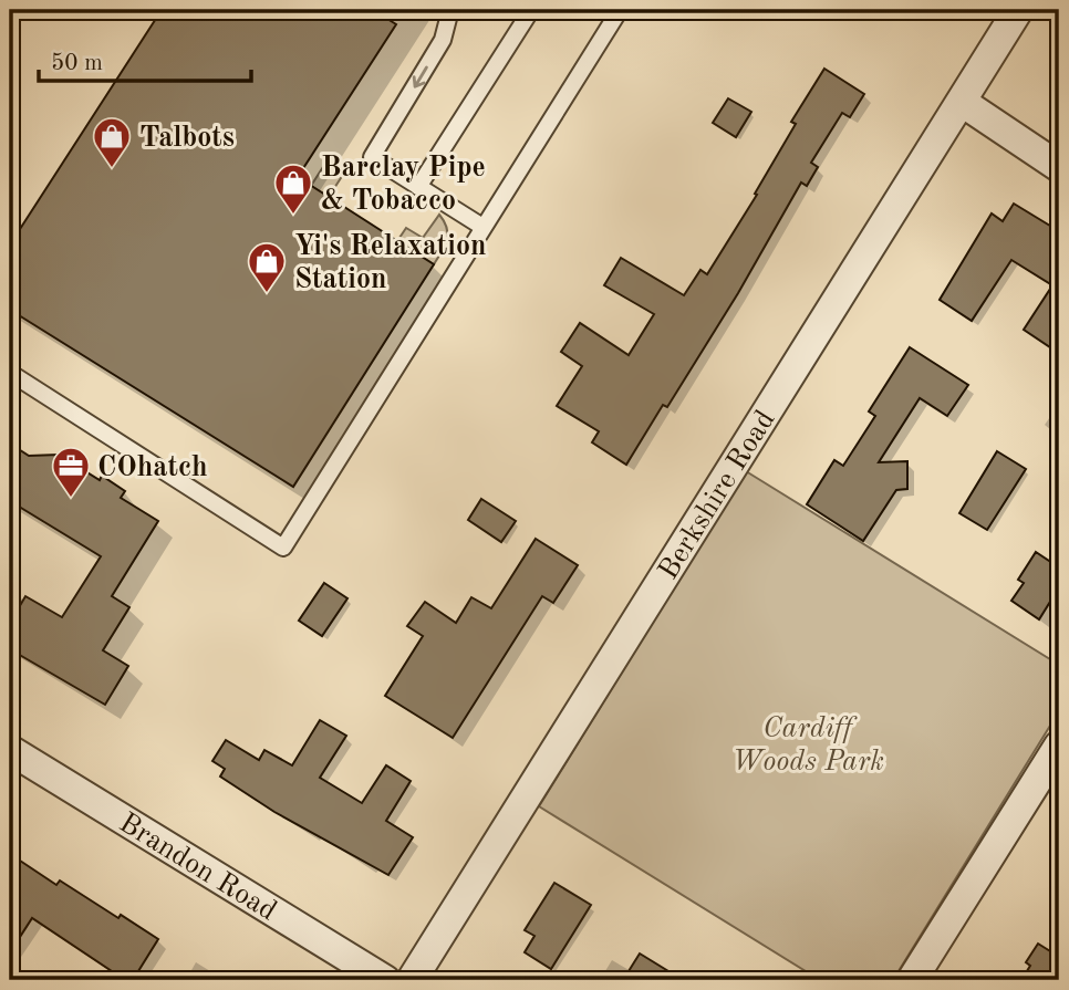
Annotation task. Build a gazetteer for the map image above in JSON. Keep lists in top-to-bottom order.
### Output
{
  "streets": {
    "street": ["Berkshire Road", "Brandon Road"]
  },
  "parks": ["Cardiff Woods Park"],
  "places": {
    "shop": ["Talbots", "Barclay Pipe & Tobacco", "Yi's Relaxation Station"],
    "office": ["COhatch"]
  },
  "scale_bar": "50 m"
}
